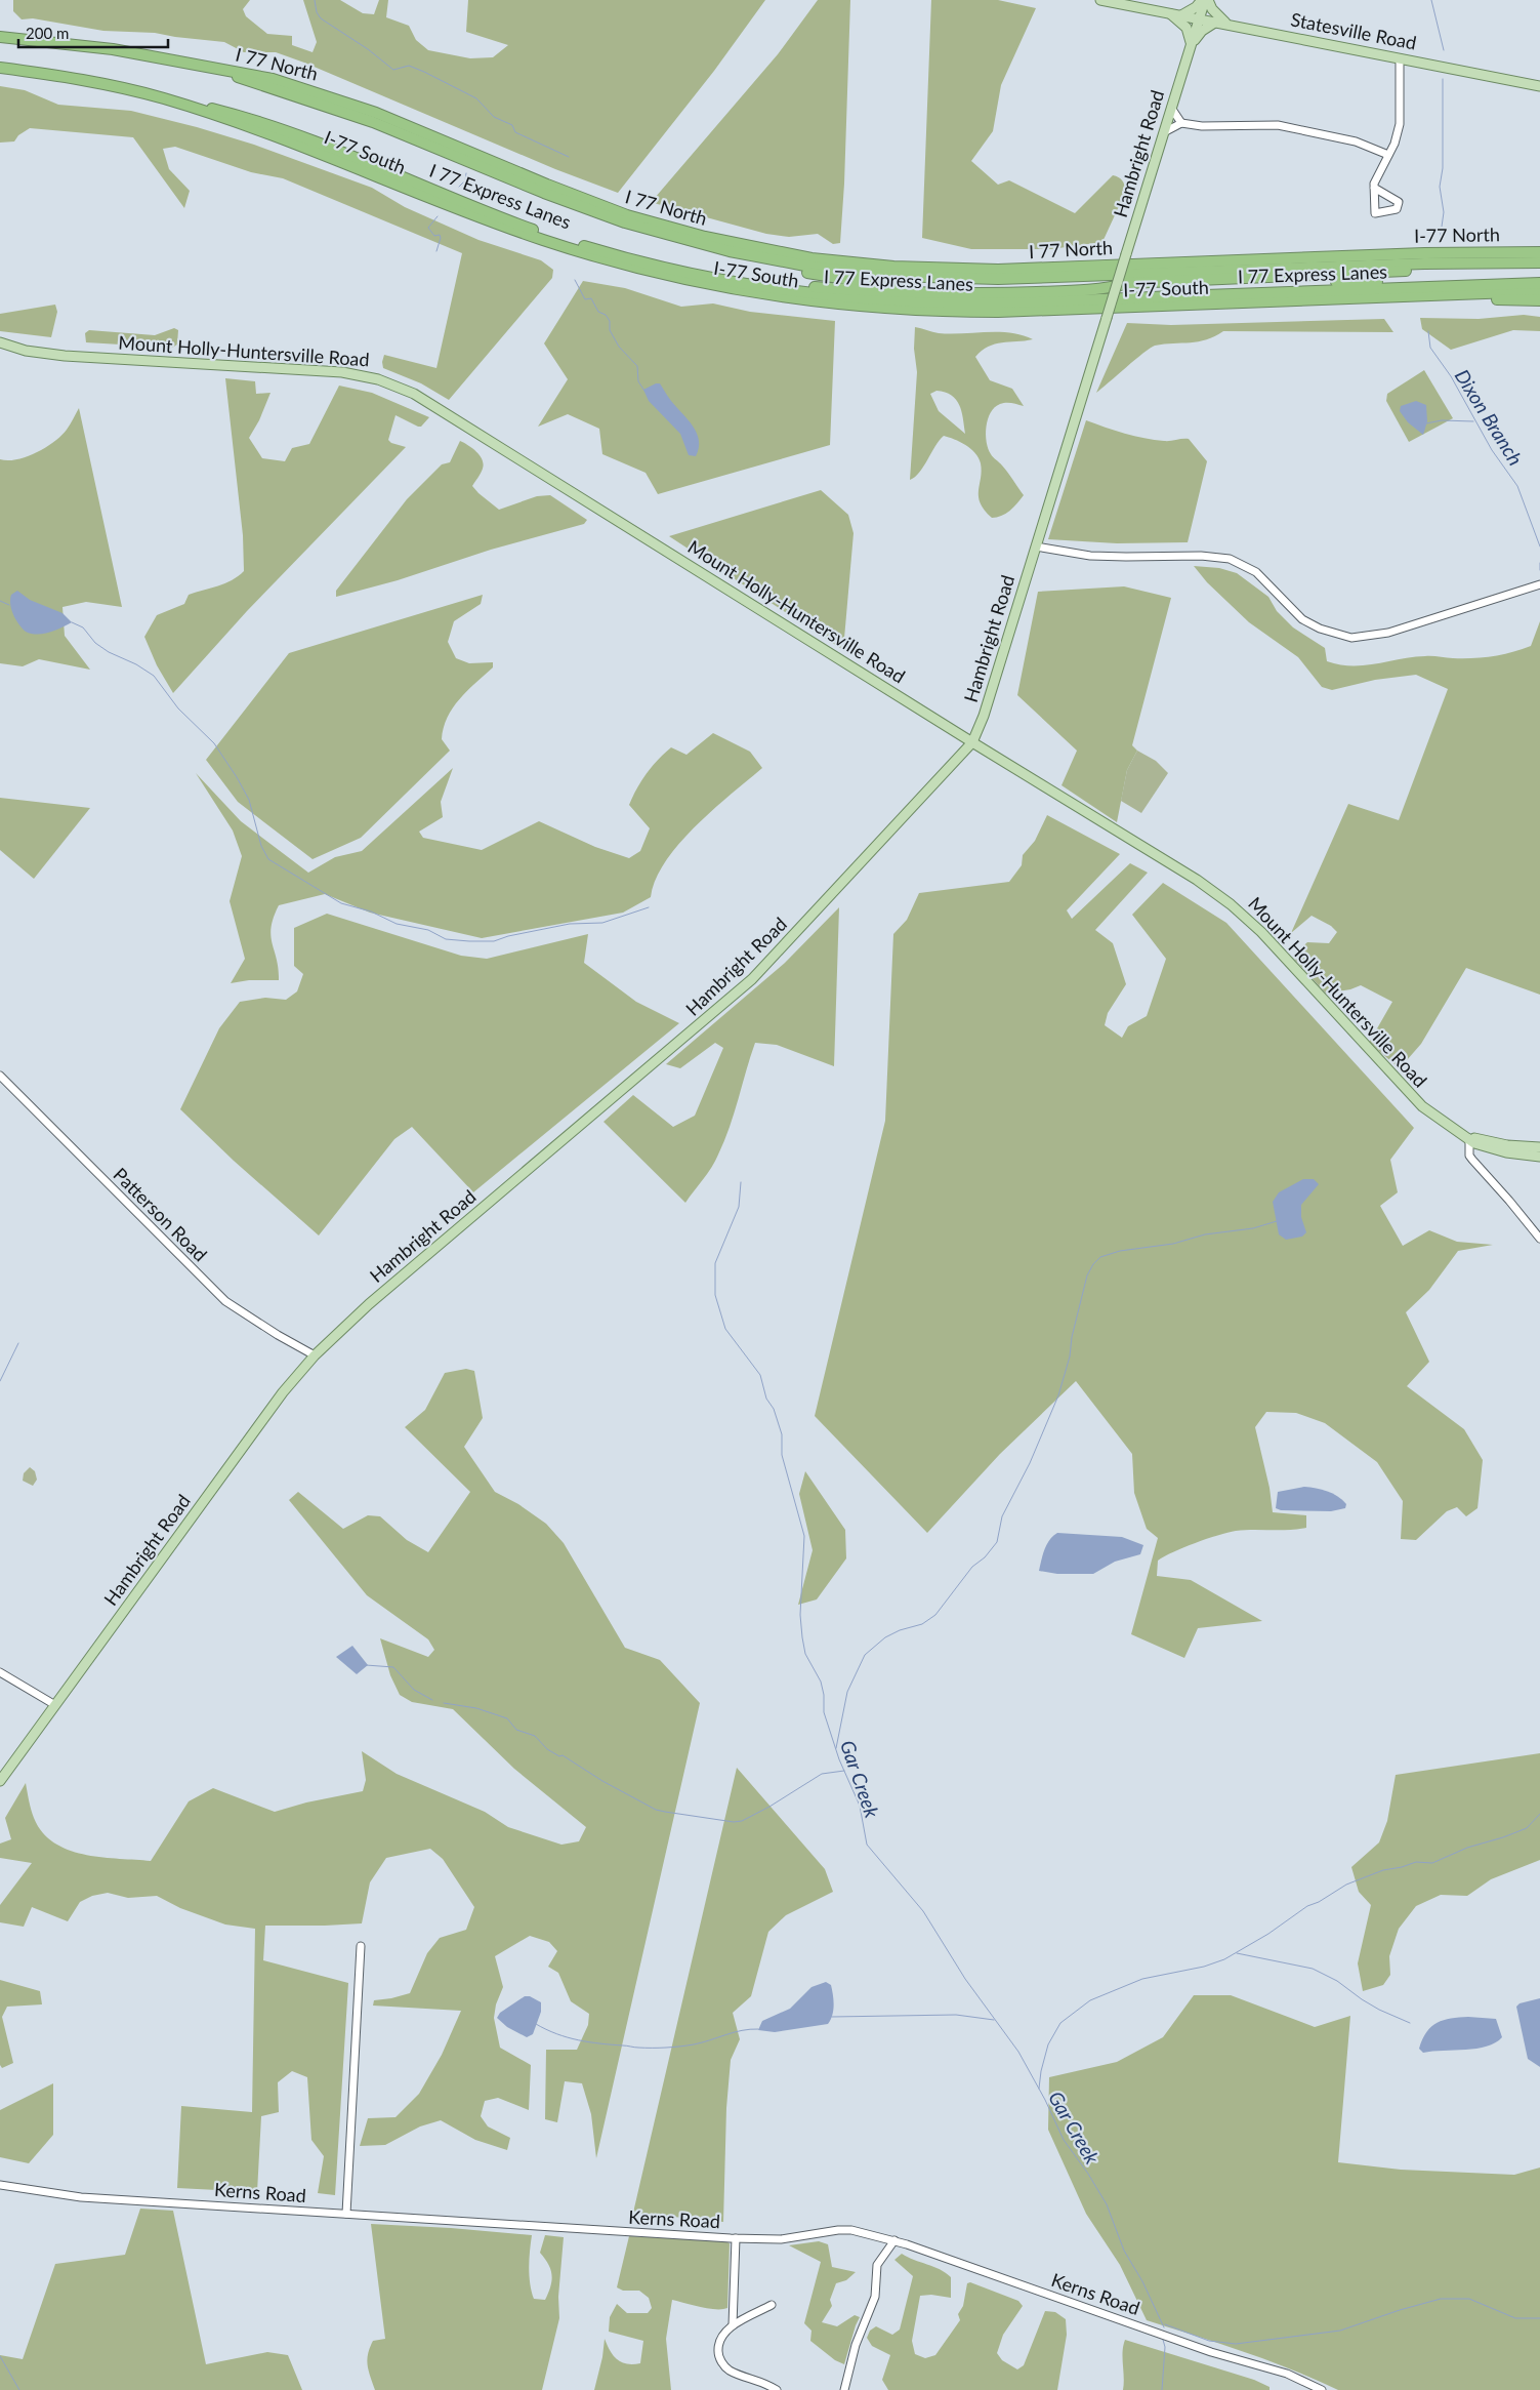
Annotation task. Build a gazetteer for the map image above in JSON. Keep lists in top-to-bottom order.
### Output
{
  "streets": {
    "highway": [
      "I 77 North",
      "I-77 South",
      "I 77 Express Lanes",
      "I-77 North"
    ],
    "main road": ["Statesville Road", "Hambright Road", "Mount Holly-Huntersville Road"],
    "street": ["Patterson Road", "Kerns Road"]
  },
  "crossings": [
    ["Statesville Road", "Hambright Road"],
    ["I 77 North", "I 77 Express Lanes"],
    ["I 77 North", "I-77 North"],
    ["I-77 South", "I 77 Express Lanes"],
    ["Hambright Road", "Mount Holly-Huntersville Road"],
    ["Hambright Road", "Patterson Road"]
  ],
  "water": ["Dixon Branch", "Gar Creek"],
  "scale_bar": "200 m"
}
